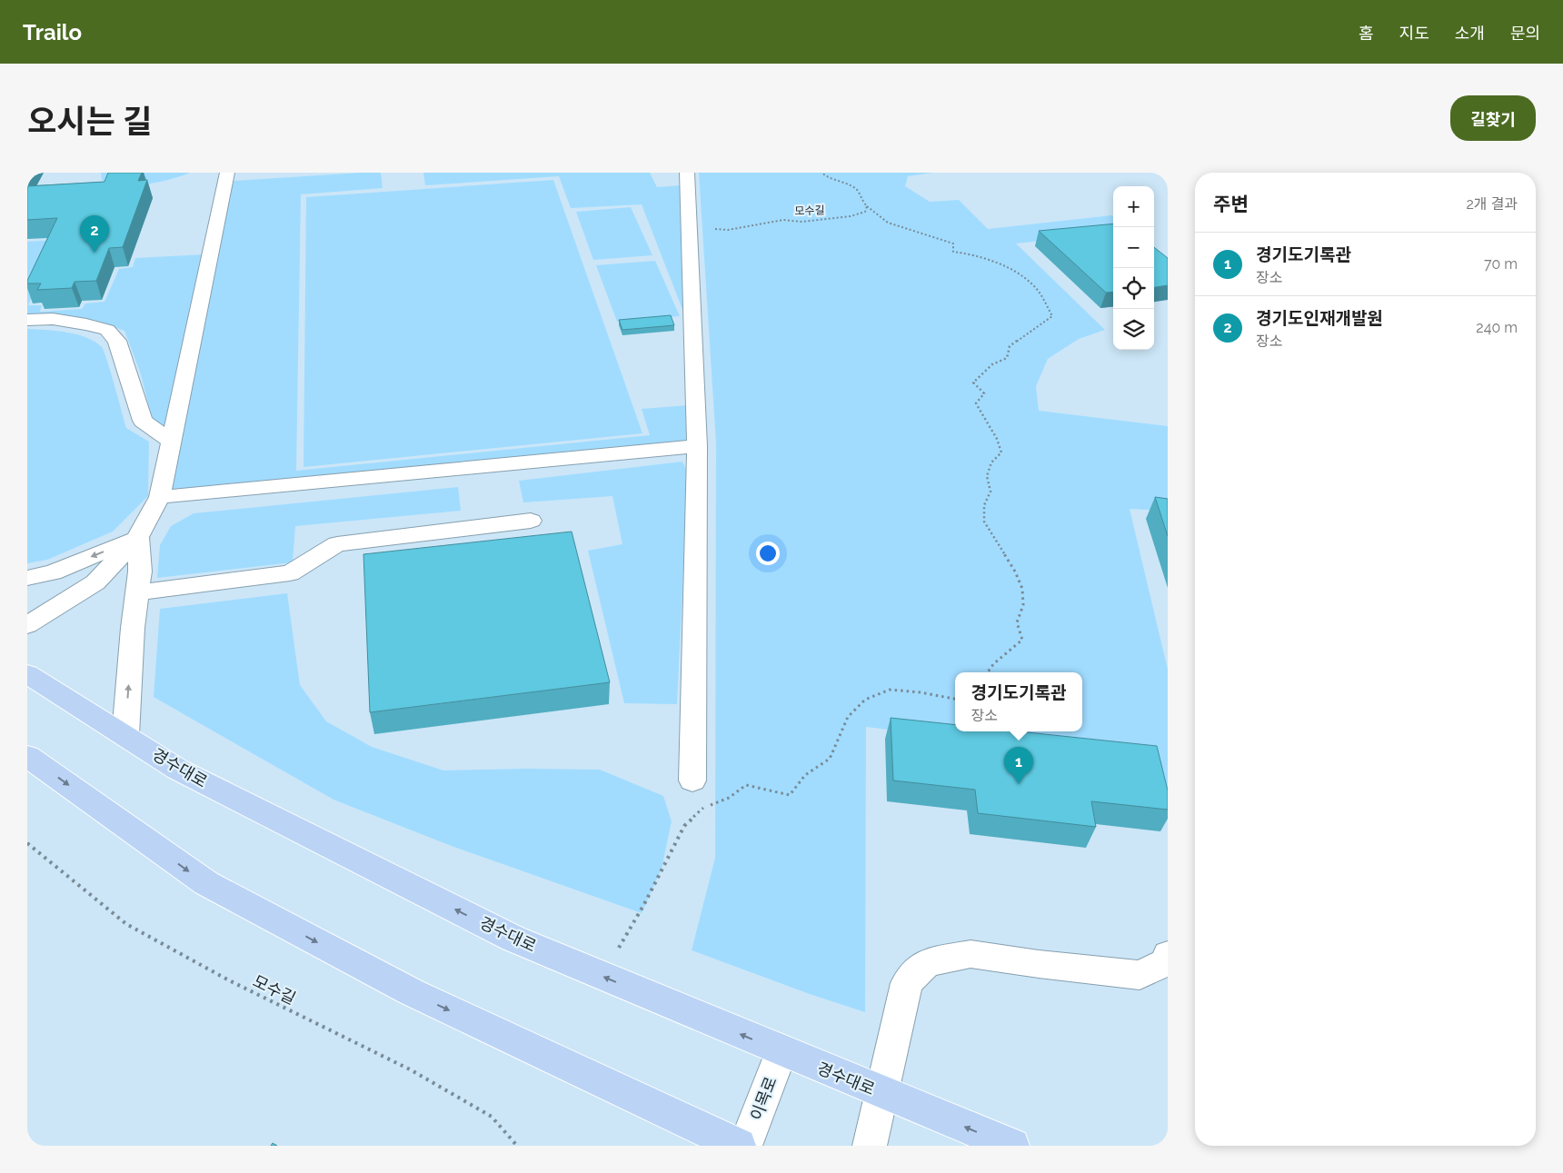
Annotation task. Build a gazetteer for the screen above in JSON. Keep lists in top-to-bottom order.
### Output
{
  "streets": {
    "main road": ["경수대로"],
    "street": ["이목로"],
    "path": ["모수길"]
  },
  "crossings": [
    ["경수대로", "이목로"]
  ],
  "page": {
    "header": "Trailo",
    "nav": [
      "홈",
      "지도",
      "소개",
      "문의"
    ],
    "title": "오시는 길",
    "buttons": "길찾기",
    "heading": ["주변", "2개 결과"],
    "map_buttons": ["+", "−"],
    "pins": ["2", "1"],
    "list": [
      {
        "mark": "1",
        "name": "경기도기록관",
        "note": "장소",
        "value": "70 m"
      },
      {
        "mark": "2",
        "name": "경기도인재개발원",
        "note": "장소",
        "value": "240 m"
      }
    ],
    "popup": ["경기도기록관", "장소"]
  }
}
